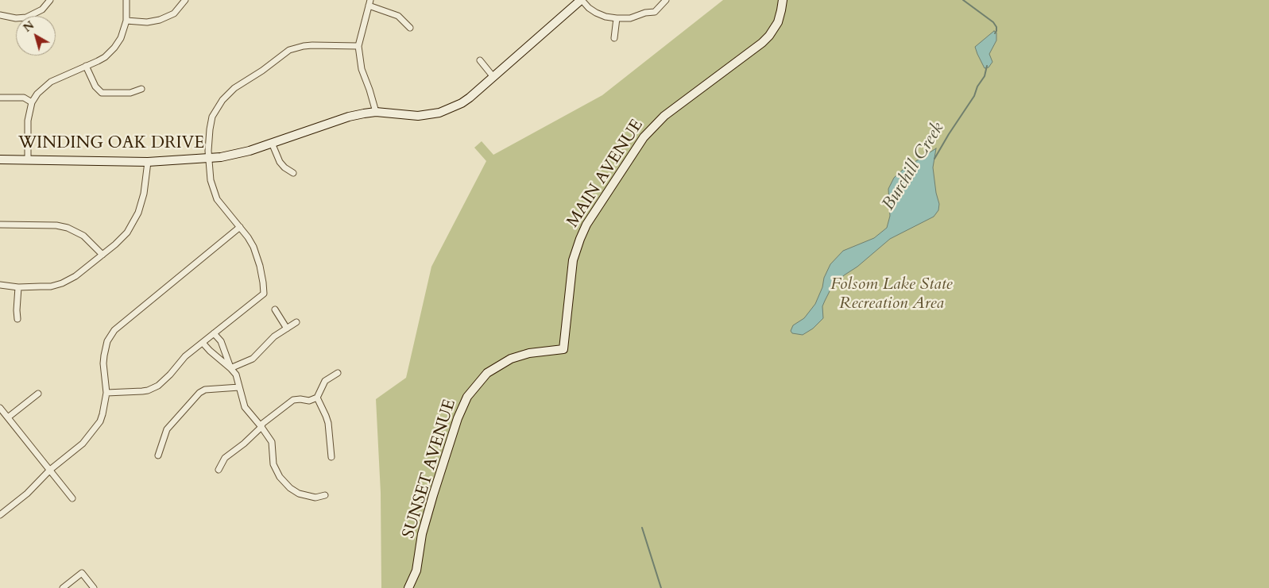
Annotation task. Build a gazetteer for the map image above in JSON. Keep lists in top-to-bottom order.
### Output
{
  "streets": {
    "street": ["WINDING OAK DRIVE", "MAIN AVENUE", "SUNSET AVENUE"]
  },
  "crossings": [
    ["MAIN AVENUE", "SUNSET AVENUE"]
  ],
  "water": ["Burchill Creek"],
  "parks": ["Folsom Lake State Recreation Area"],
  "north": "top left"
}
